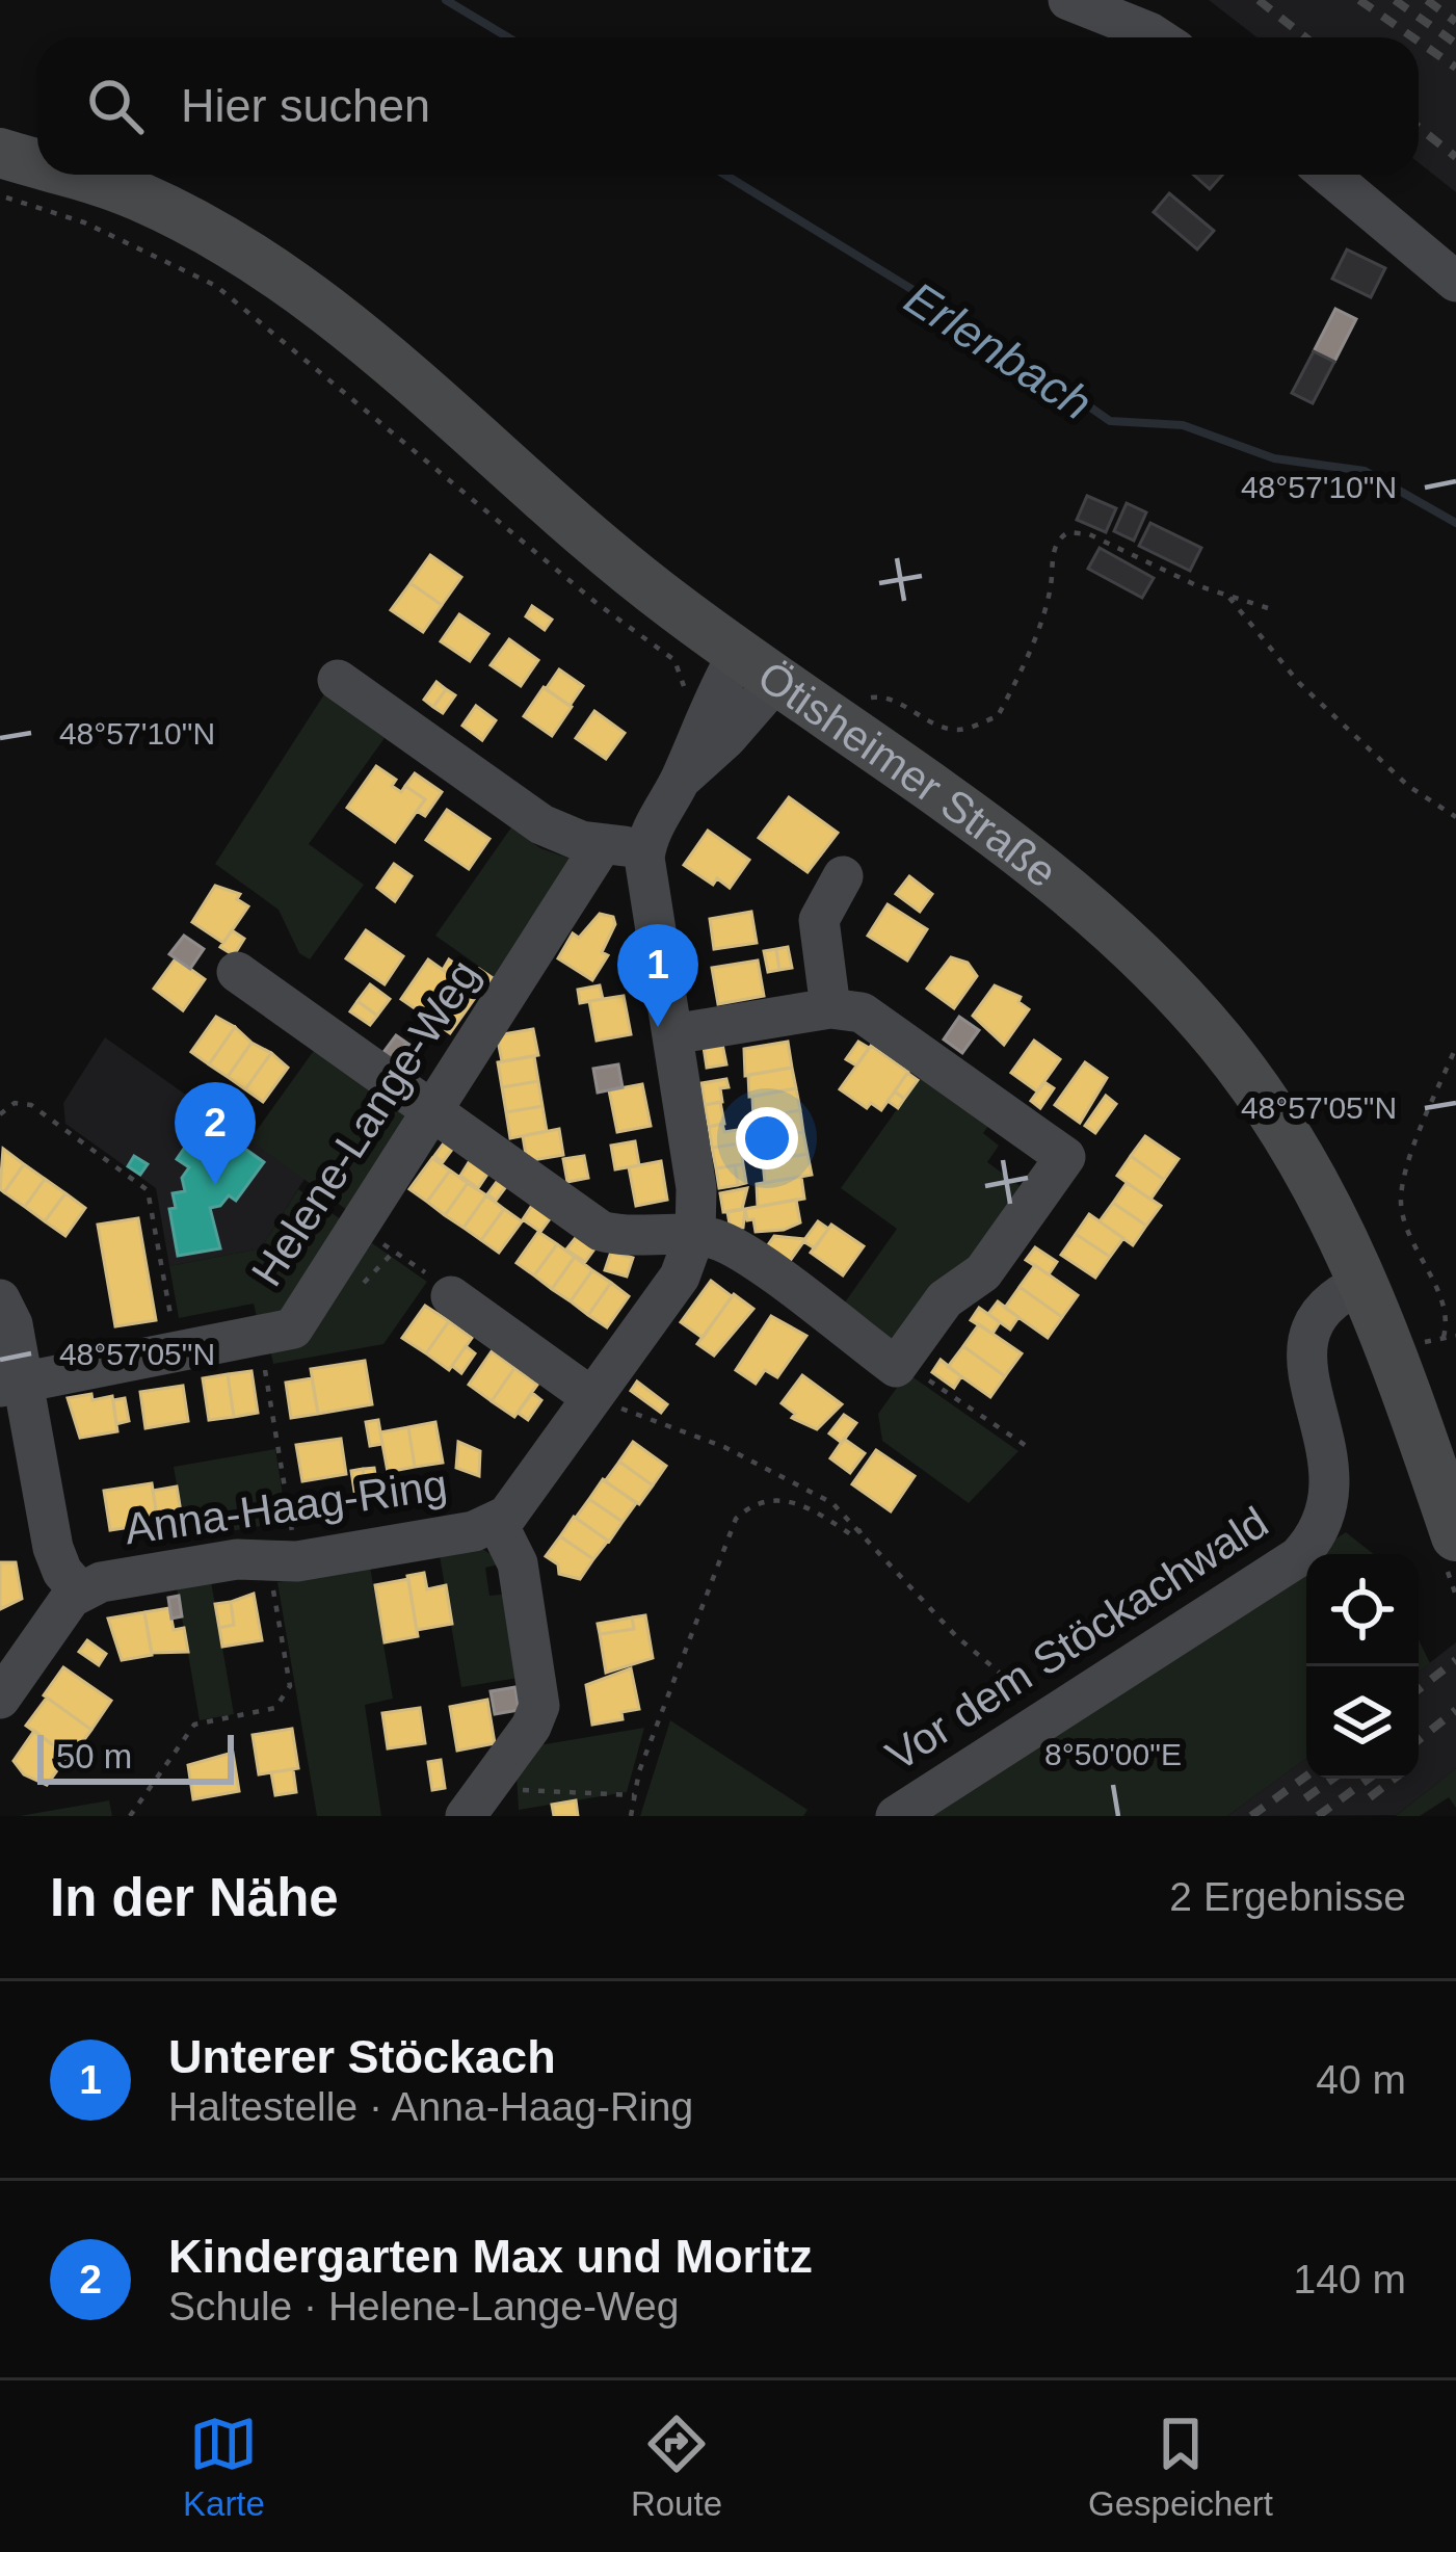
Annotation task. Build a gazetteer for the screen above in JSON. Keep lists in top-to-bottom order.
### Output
{
  "streets": {
    "main road": ["Ötisheimer Straße"],
    "street": ["Helene-Lange-Weg", "Anna-Haag-Ring", "Vor dem Stöckachwald"]
  },
  "crossings": [
    ["Ötisheimer Straße", "Vor dem Stöckachwald"],
    ["Helene-Lange-Weg", "Anna-Haag-Ring"]
  ],
  "water": ["Erlenbach"],
  "scale_bar": "50 m",
  "page": {
    "search": "Hier suchen",
    "pins": ["1", "2"],
    "scale": "50 m",
    "heading": ["In der Nähe", "2 Ergebnisse"],
    "list": [
      {
        "mark": "1",
        "name": "Unterer Stöckach",
        "note": "Haltestelle · Anna-Haag-Ring",
        "value": "40 m"
      },
      {
        "mark": "2",
        "name": "Kindergarten Max und Moritz",
        "note": "Schule · Helene-Lange-Weg",
        "value": "140 m"
      }
    ],
    "nav": ["Karte", "Route", "Gespeichert"]
  },
  "coordinates": ["48°57'10\"N", "48°57'05\"N", "8°50'00\"E"]
}
